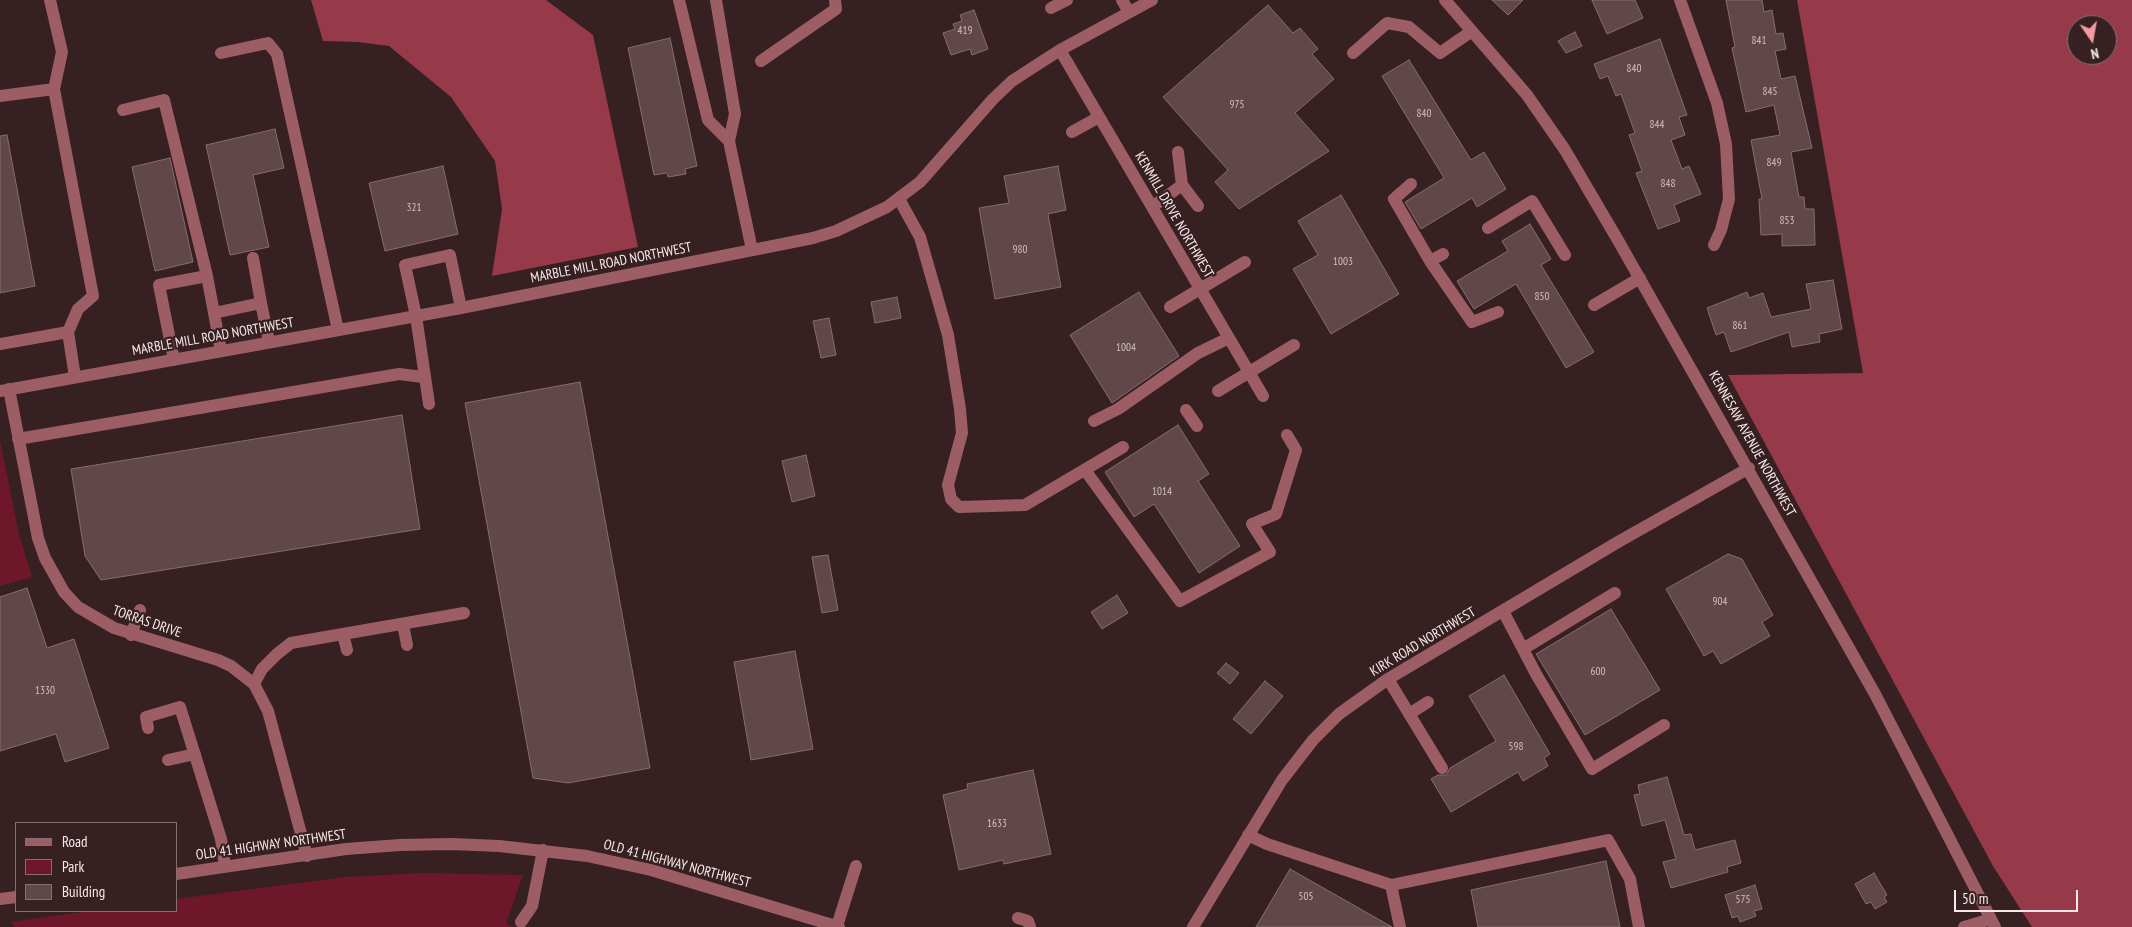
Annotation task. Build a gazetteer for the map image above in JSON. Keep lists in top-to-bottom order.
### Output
{
  "streets": {
    "street": [
      "KENMILL DRIVE NORTHWEST",
      "MARBLE MILL ROAD NORTHWEST",
      "KENNESAW AVENUE NORTHWEST",
      "TORRAS DRIVE",
      "KIRK ROAD NORTHWEST",
      "OLD 41 HIGHWAY NORTHWEST"
    ]
  },
  "crossings": [
    ["KENMILL DRIVE NORTHWEST", "MARBLE MILL ROAD NORTHWEST"],
    ["MARBLE MILL ROAD NORTHWEST", "TORRAS DRIVE"],
    ["KENNESAW AVENUE NORTHWEST", "KIRK ROAD NORTHWEST"],
    ["TORRAS DRIVE", "OLD 41 HIGHWAY NORTHWEST"]
  ],
  "house_numbers": [
    "419",
    "841",
    "840",
    "845",
    "975",
    "840",
    "844",
    "849",
    "848",
    "321",
    "853",
    "980",
    "1003",
    "850",
    "861",
    "1004",
    "1014",
    "904",
    "600",
    "1330",
    "598",
    "1633",
    "505",
    "575"
  ],
  "legend": ["Road", "Park", "Building"],
  "scale_bar": "50 m",
  "north": "bottom"
}
